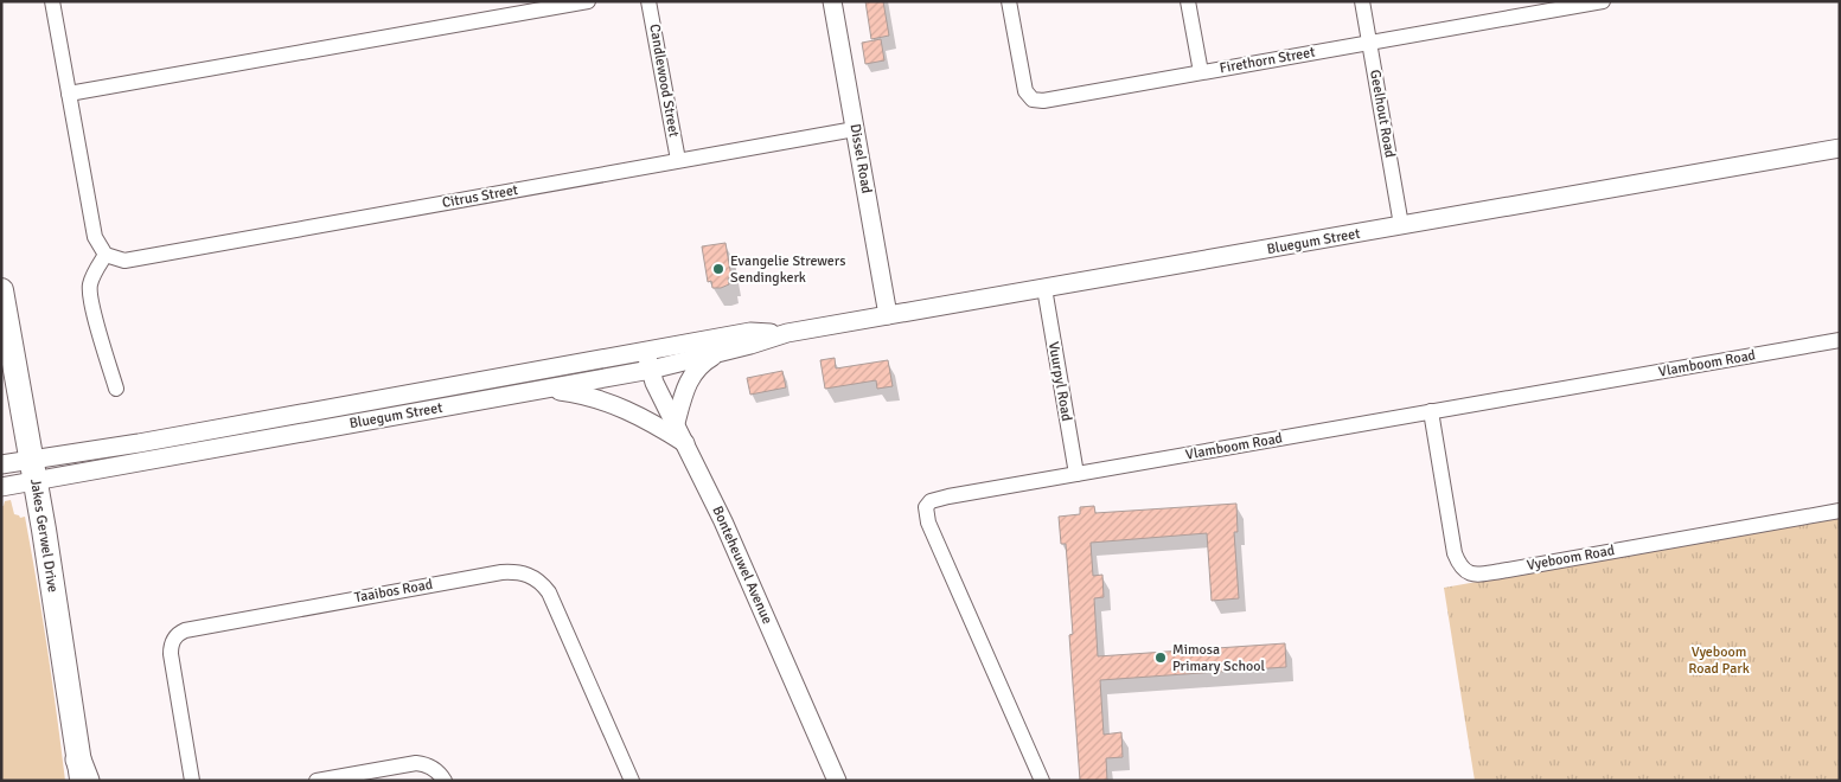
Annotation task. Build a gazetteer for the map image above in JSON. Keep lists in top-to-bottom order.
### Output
{
  "streets": {
    "highway": ["Jakes Gerwel Drive"],
    "street": [
      "Firethorn Street",
      "Candlewood Street",
      "Geelhout Road",
      "Dissel Road",
      "Citrus Street",
      "Bluegum Street",
      "Vlamboom Road",
      "Vuurpyl Road",
      "Vyeboom Road",
      "Bonteheuwel Avenue",
      "Taaibos Road"
    ]
  },
  "crossings": [
    ["Firethorn Street", "Geelhout Road"],
    ["Candlewood Street", "Citrus Street"],
    ["Geelhout Road", "Bluegum Street"],
    ["Dissel Road", "Citrus Street"],
    ["Dissel Road", "Bluegum Street"],
    ["Bluegum Street", "Vuurpyl Road"],
    ["Bluegum Street", "Jakes Gerwel Drive"],
    ["Bluegum Street", "Bonteheuwel Avenue"],
    ["Vlamboom Road", "Vuurpyl Road"],
    ["Vlamboom Road", "Vyeboom Road"]
  ],
  "parks": ["Vyeboom Road Park"],
  "places": ["Evangelie Strewers Sendingkerk", "Mimosa Primary School"]
}
